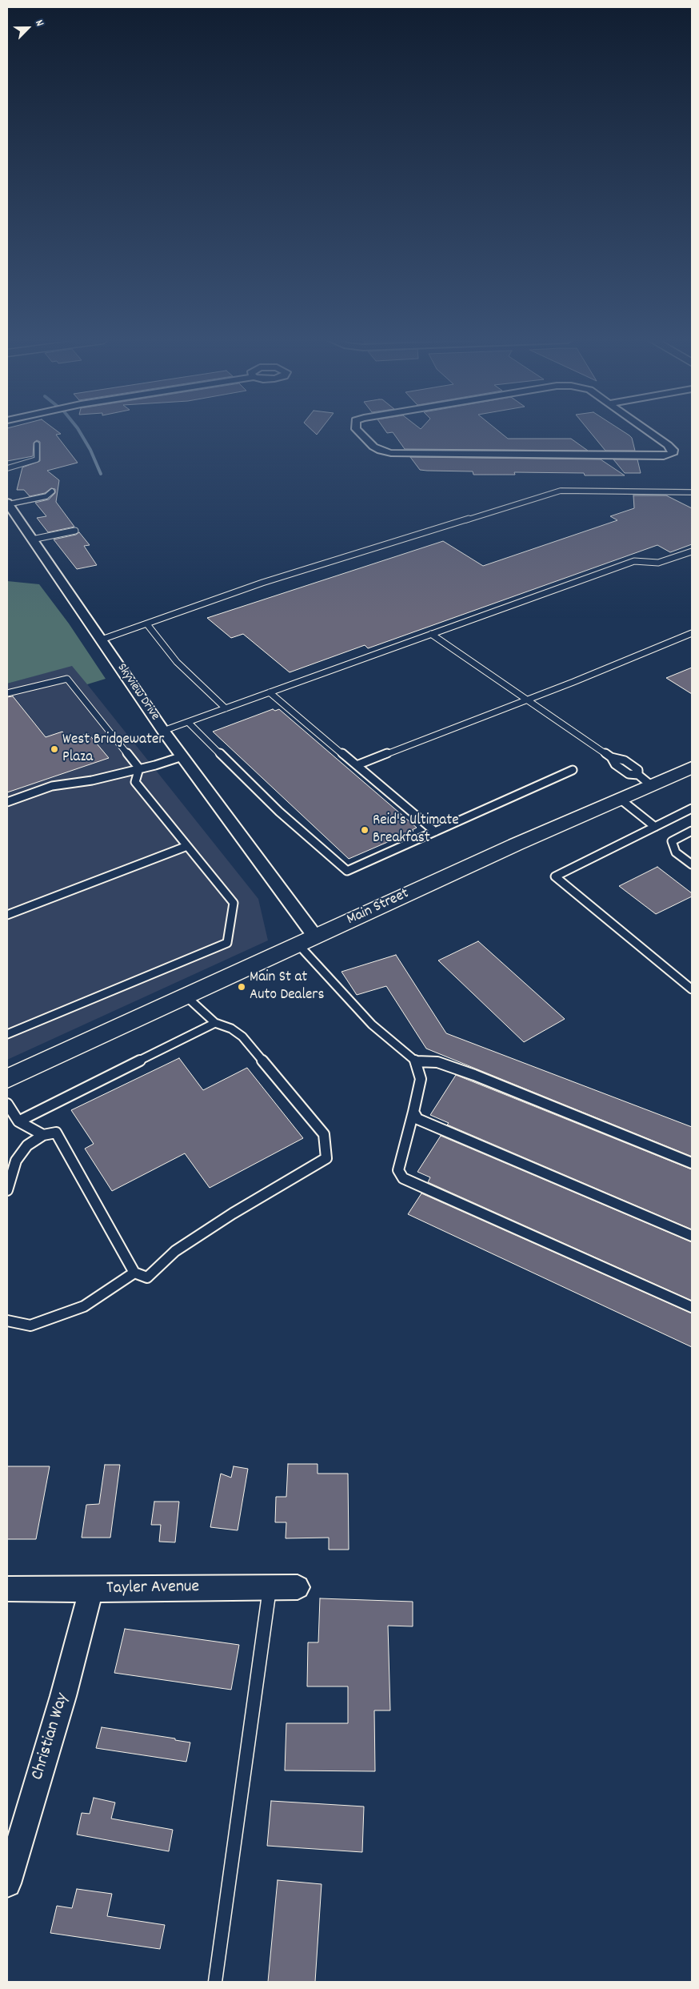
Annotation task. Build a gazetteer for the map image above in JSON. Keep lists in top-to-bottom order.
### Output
{
  "streets": {
    "main road": ["Main Street"],
    "street": ["Skyview Drive", "Tayler Avenue", "Christian Way"]
  },
  "crossings": [
    ["Skyview Drive", "Main Street"],
    ["Tayler Avenue", "Christian Way"]
  ],
  "places": ["West Bridgewater Plaza", "Reid's Ultimate Breakfast", "Main St at Auto Dealers"],
  "north": "top right"
}
